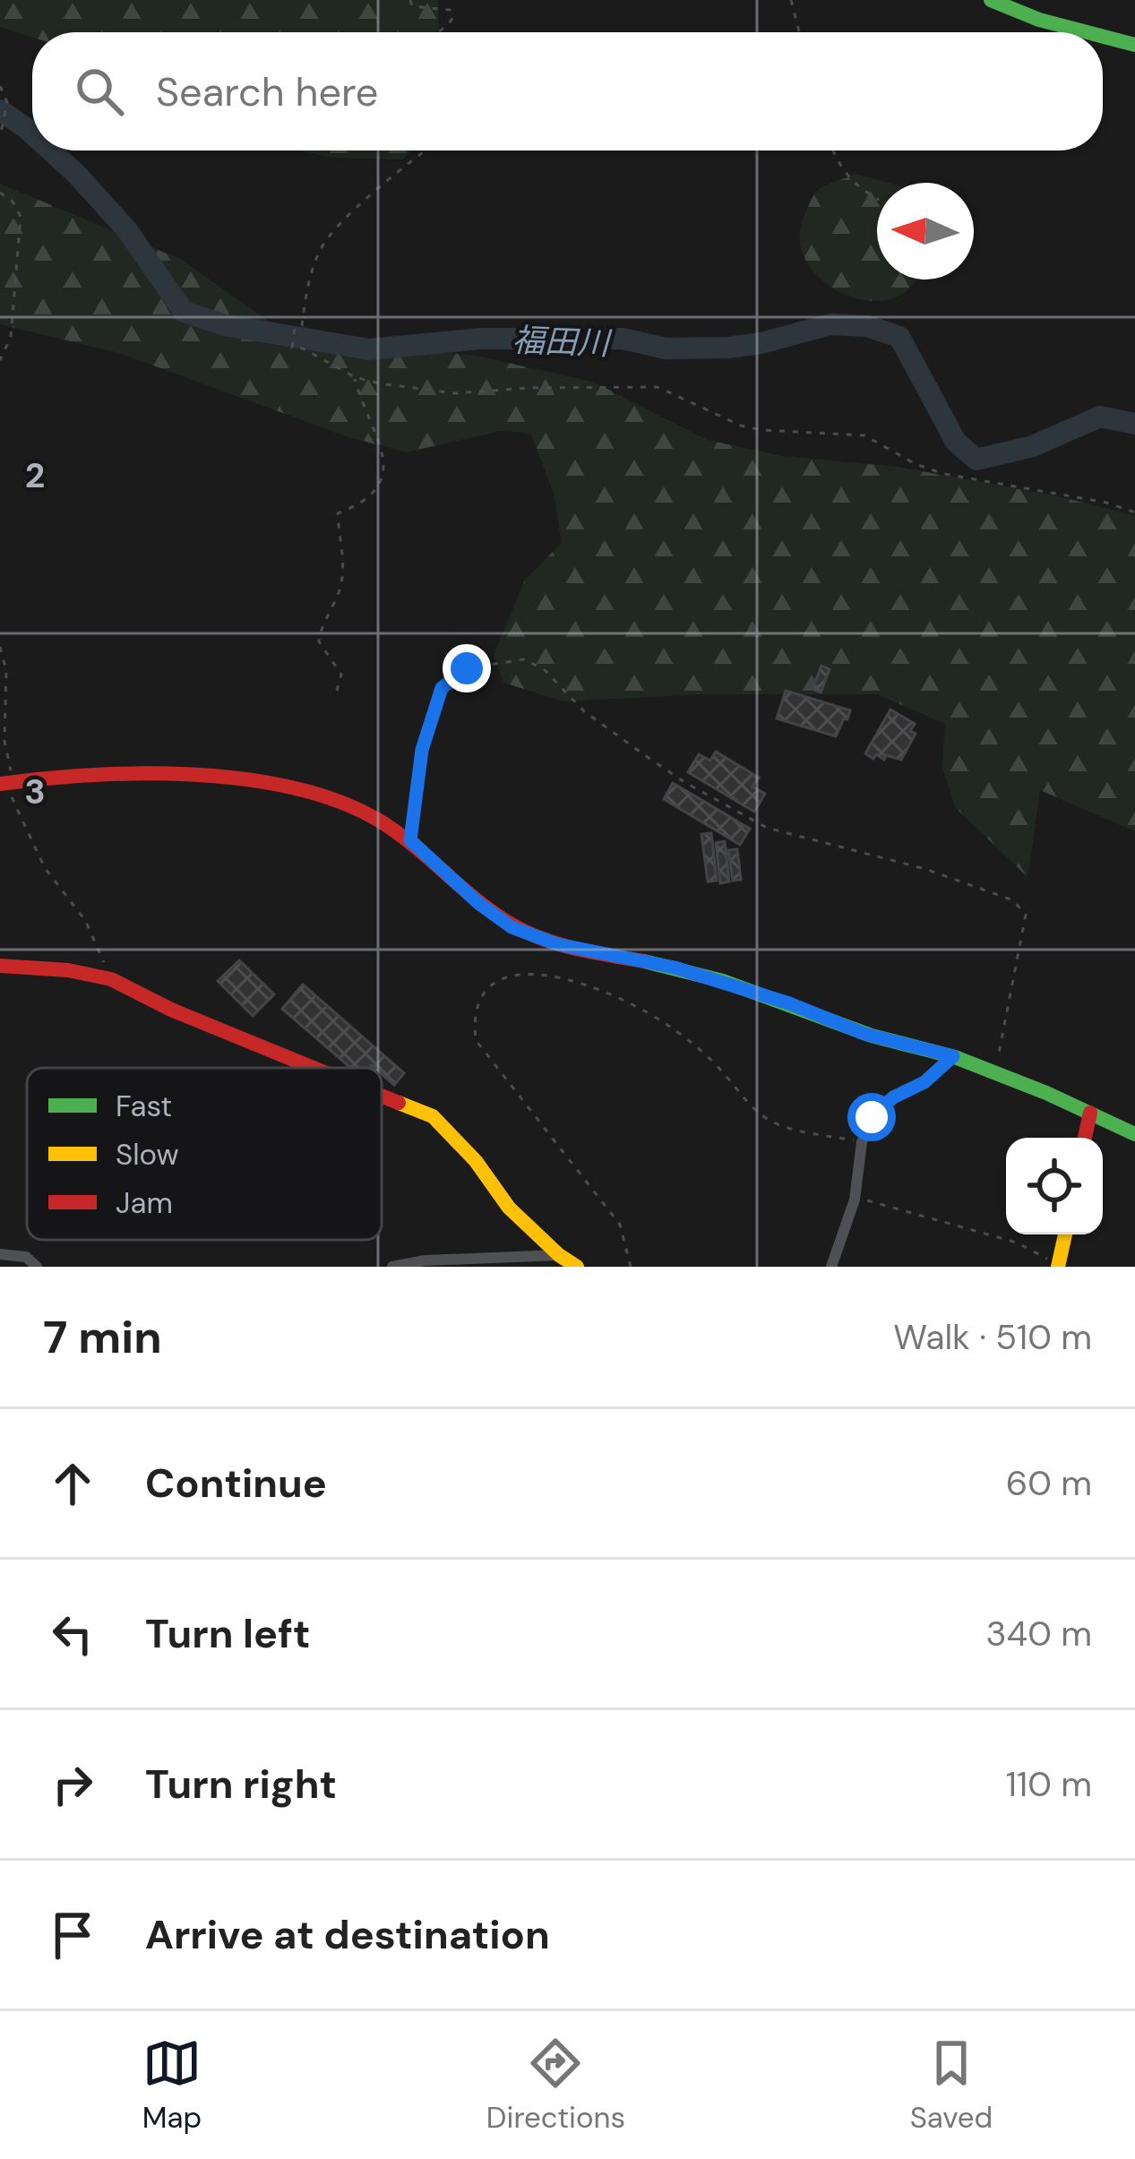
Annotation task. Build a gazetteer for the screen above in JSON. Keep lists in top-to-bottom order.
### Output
{
  "water": ["福田川"],
  "legend": ["Fast", "Slow", "Jam"],
  "north": "left",
  "page": {
    "search": "Search here",
    "heading": ["7 min", "Walk · 510 m"],
    "list": [
      ["Continue", "60 m"],
      ["Turn left", "340 m"],
      ["Turn right", "110 m"],
      "Arrive at destination"
    ],
    "nav": ["Map", "Directions", "Saved"]
  },
  "grid": {
    "rows": ["2", "3"]
  }
}
